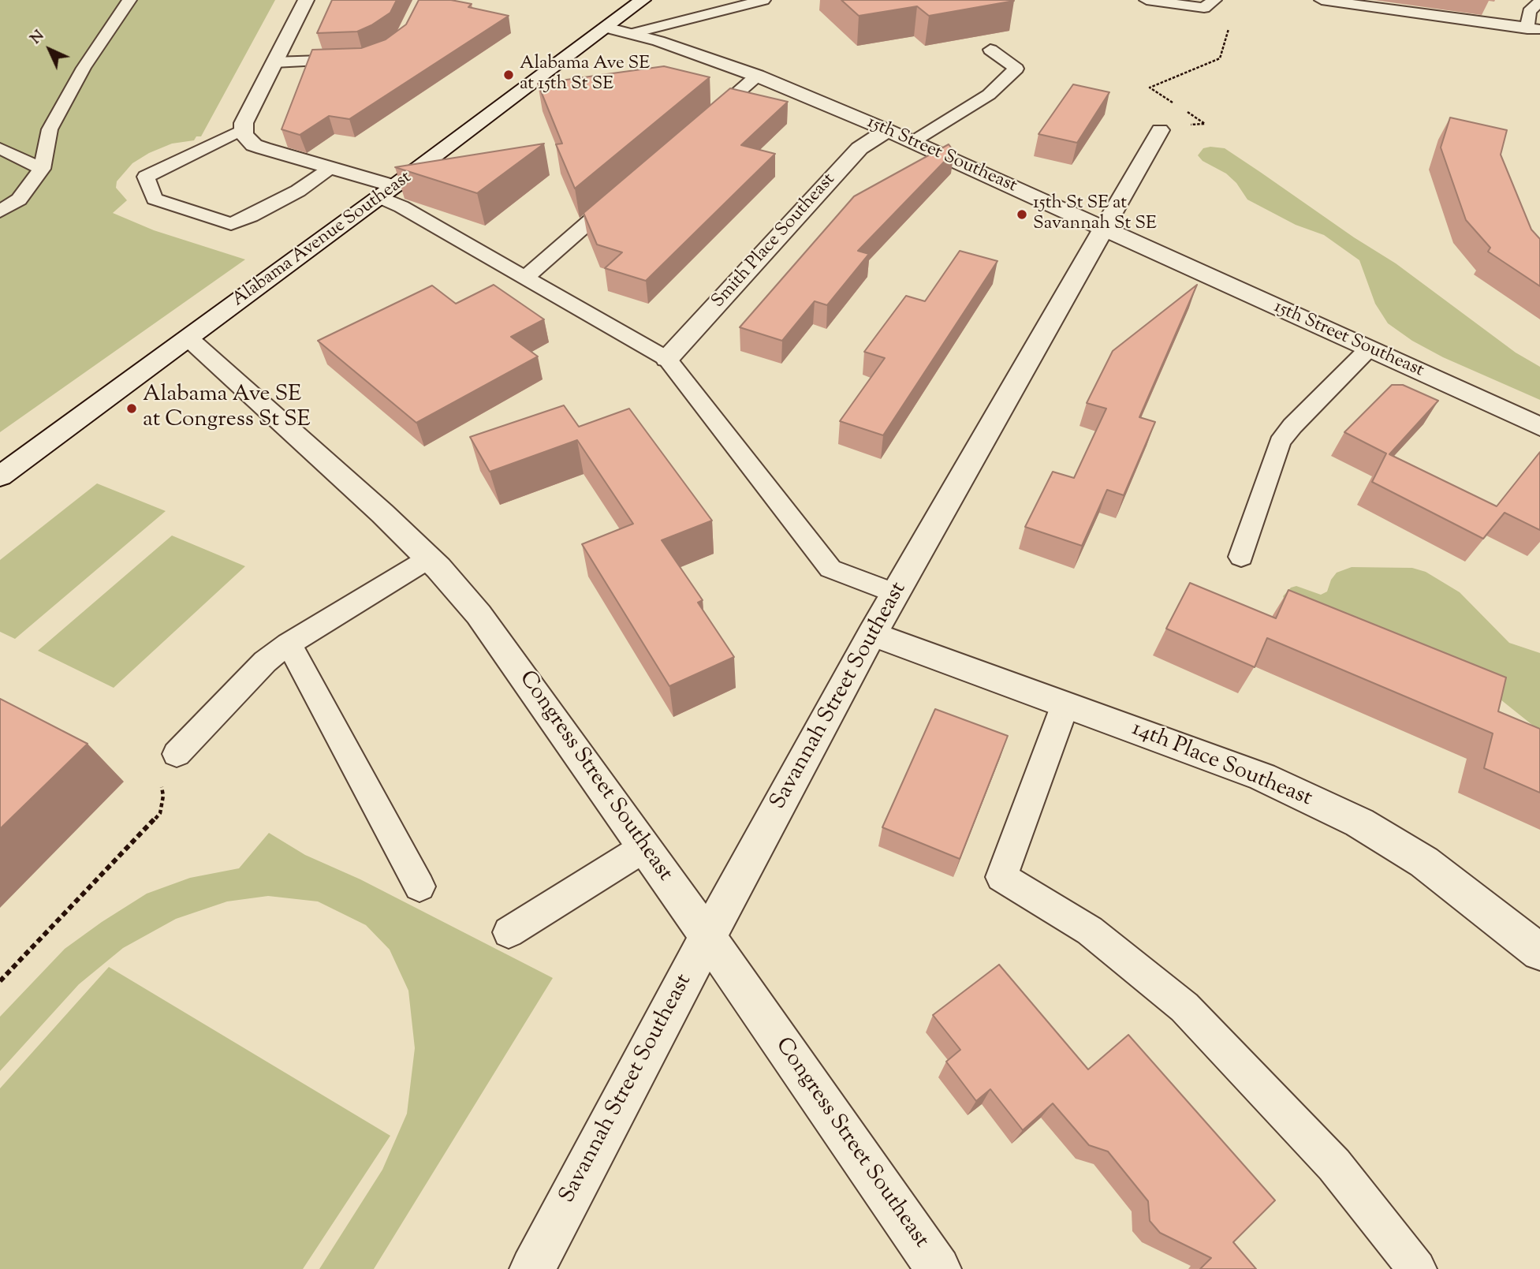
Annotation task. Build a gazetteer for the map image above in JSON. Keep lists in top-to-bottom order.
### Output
{
  "streets": {
    "street": [
      "15th Street Southeast",
      "Alabama Avenue Southeast",
      "Smith Place Southeast",
      "Savannah Street Southeast",
      "14th Place Southeast",
      "Congress Street Southeast"
    ]
  },
  "crossings": [
    ["15th Street Southeast", "Alabama Avenue Southeast"],
    ["15th Street Southeast", "Smith Place Southeast"],
    ["15th Street Southeast", "Savannah Street Southeast"],
    ["Alabama Avenue Southeast", "Congress Street Southeast"],
    ["Savannah Street Southeast", "14th Place Southeast"],
    ["Savannah Street Southeast", "Congress Street Southeast"]
  ],
  "places": ["Alabama Ave SE at 15th St SE", "15th St SE at Savannah St SE", "Alabama Ave SE at Congress St SE"],
  "north": "top left"
}
